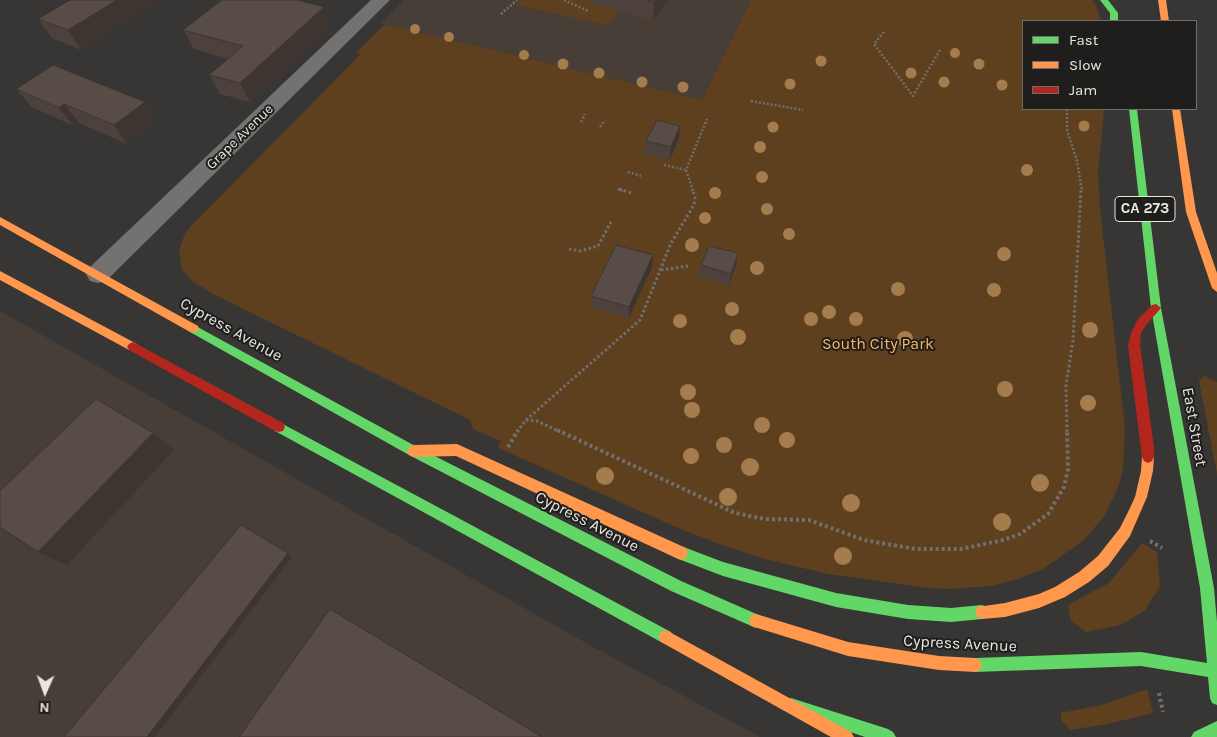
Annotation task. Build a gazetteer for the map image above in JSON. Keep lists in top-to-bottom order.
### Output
{
  "streets": {
    "main road": ["CA 273", "Cypress Avenue", "East Street"],
    "street": ["Grape Avenue"]
  },
  "crossings": [
    ["Grape Avenue", "Cypress Avenue"],
    ["CA 273", "Cypress Avenue"],
    ["CA 273", "East Street"],
    ["Cypress Avenue", "East Street"]
  ],
  "parks": ["South City Park"],
  "legend": ["Fast", "Slow", "Jam"],
  "north": "bottom"
}
